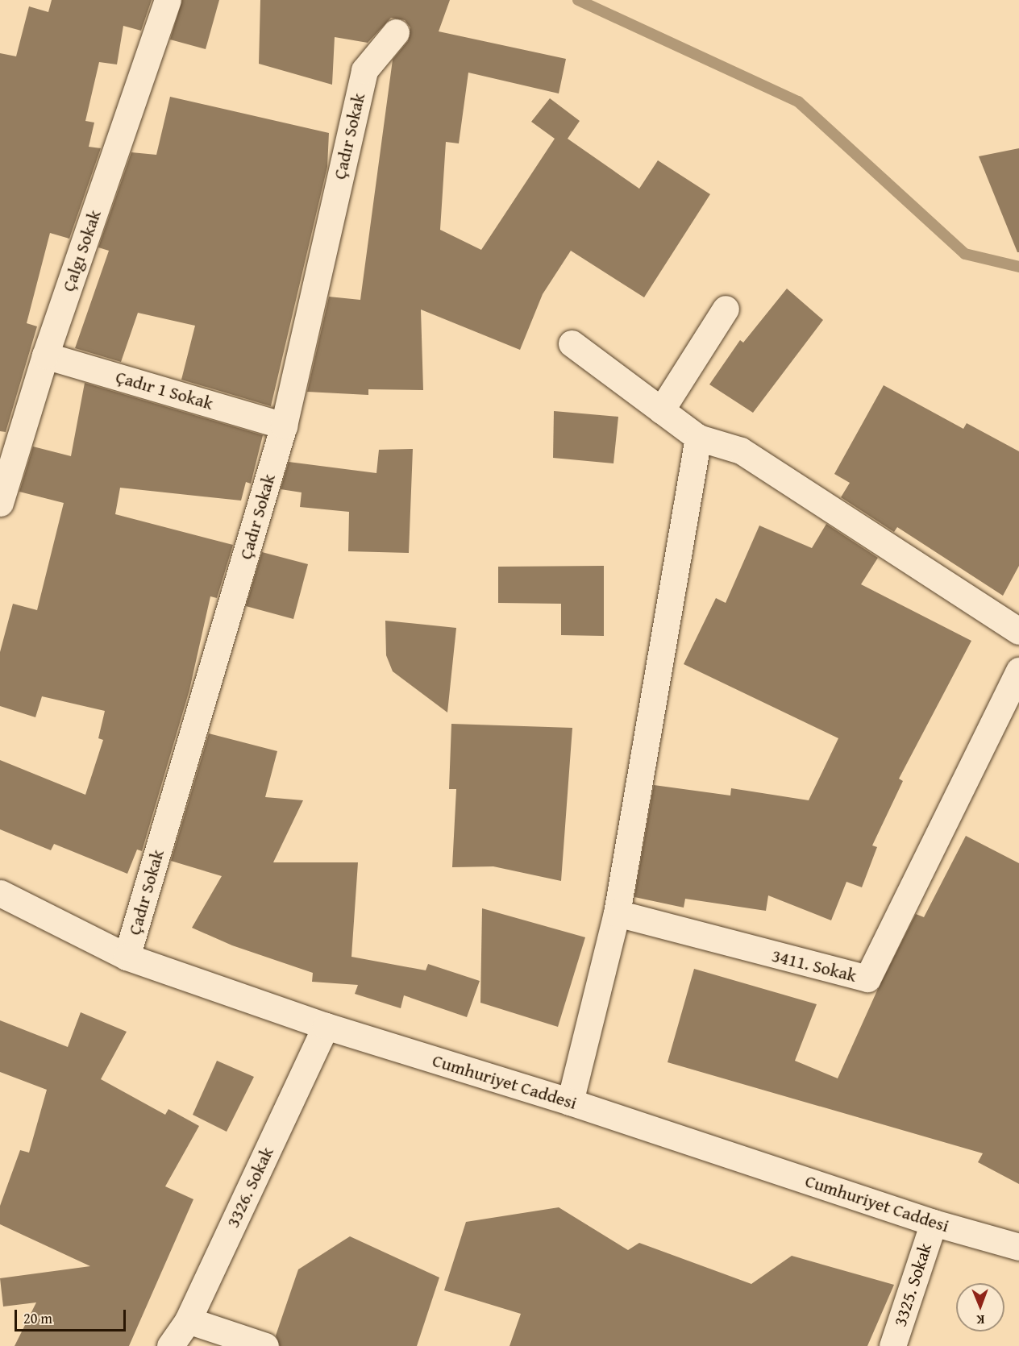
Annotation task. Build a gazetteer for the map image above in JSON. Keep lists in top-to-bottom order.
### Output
{
  "streets": {
    "street": [
      "Çadır Sokak",
      "Çalgı Sokak",
      "Çadır 1 Sokak",
      "3411. Sokak",
      "Cumhuriyet Caddesi",
      "3326. Sokak",
      "3325. Sokak"
    ]
  },
  "crossings": [
    ["Çadır Sokak", "Çadır 1 Sokak"],
    ["Çadır Sokak", "Cumhuriyet Caddesi"],
    ["Çalgı Sokak", "Çadır 1 Sokak"],
    ["Cumhuriyet Caddesi", "3326. Sokak"],
    ["Cumhuriyet Caddesi", "3325. Sokak"]
  ],
  "scale_bar": "20 m",
  "north": "bottom"
}
